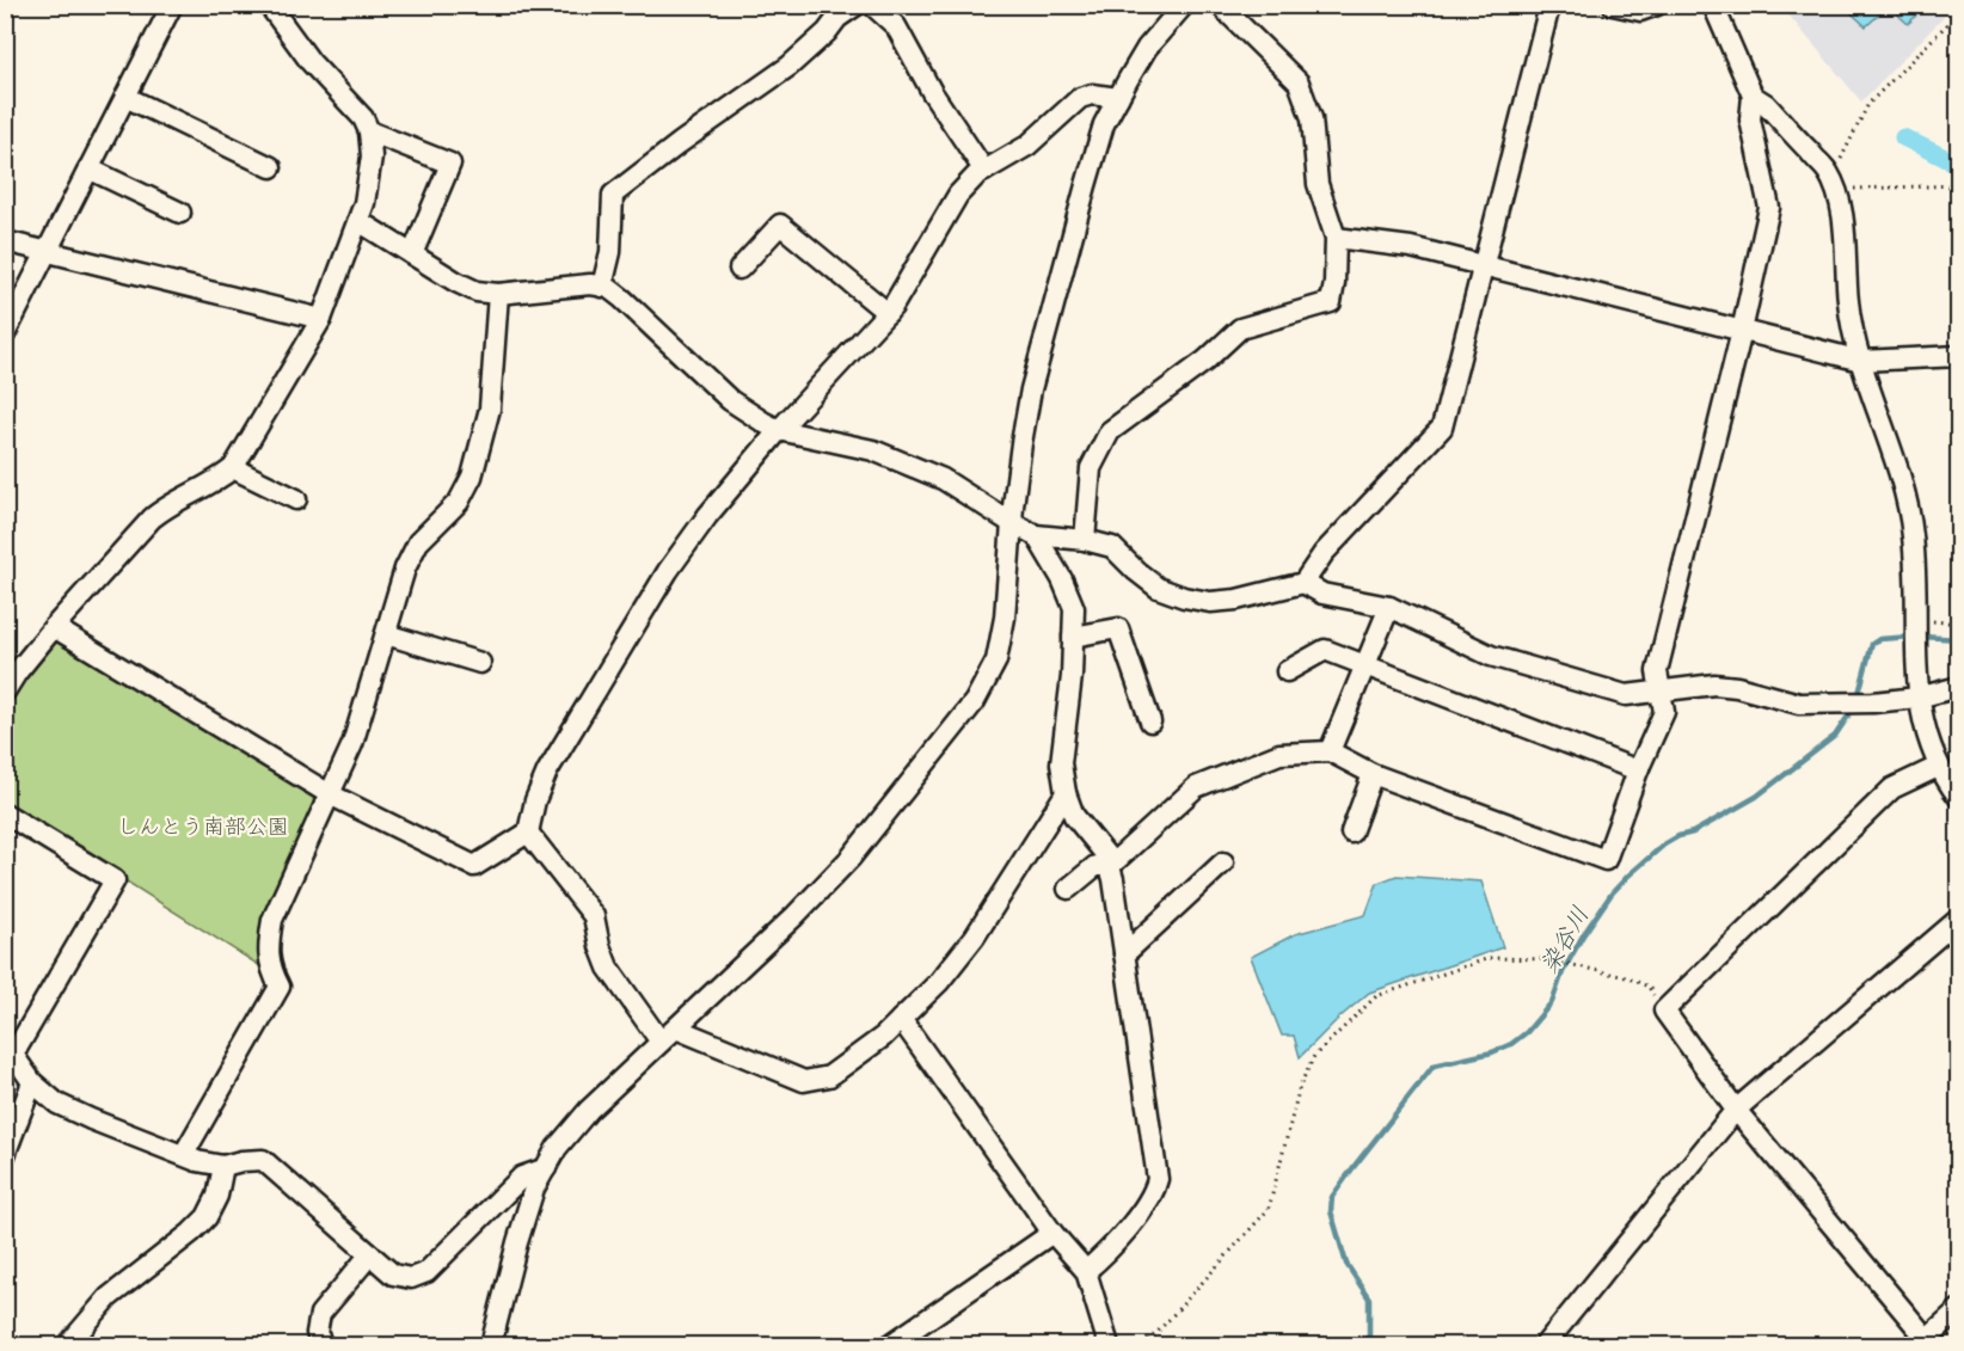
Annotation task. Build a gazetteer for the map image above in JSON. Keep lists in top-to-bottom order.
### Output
{
  "water": ["染谷川"],
  "parks": ["しんとう南部公園"]
}
